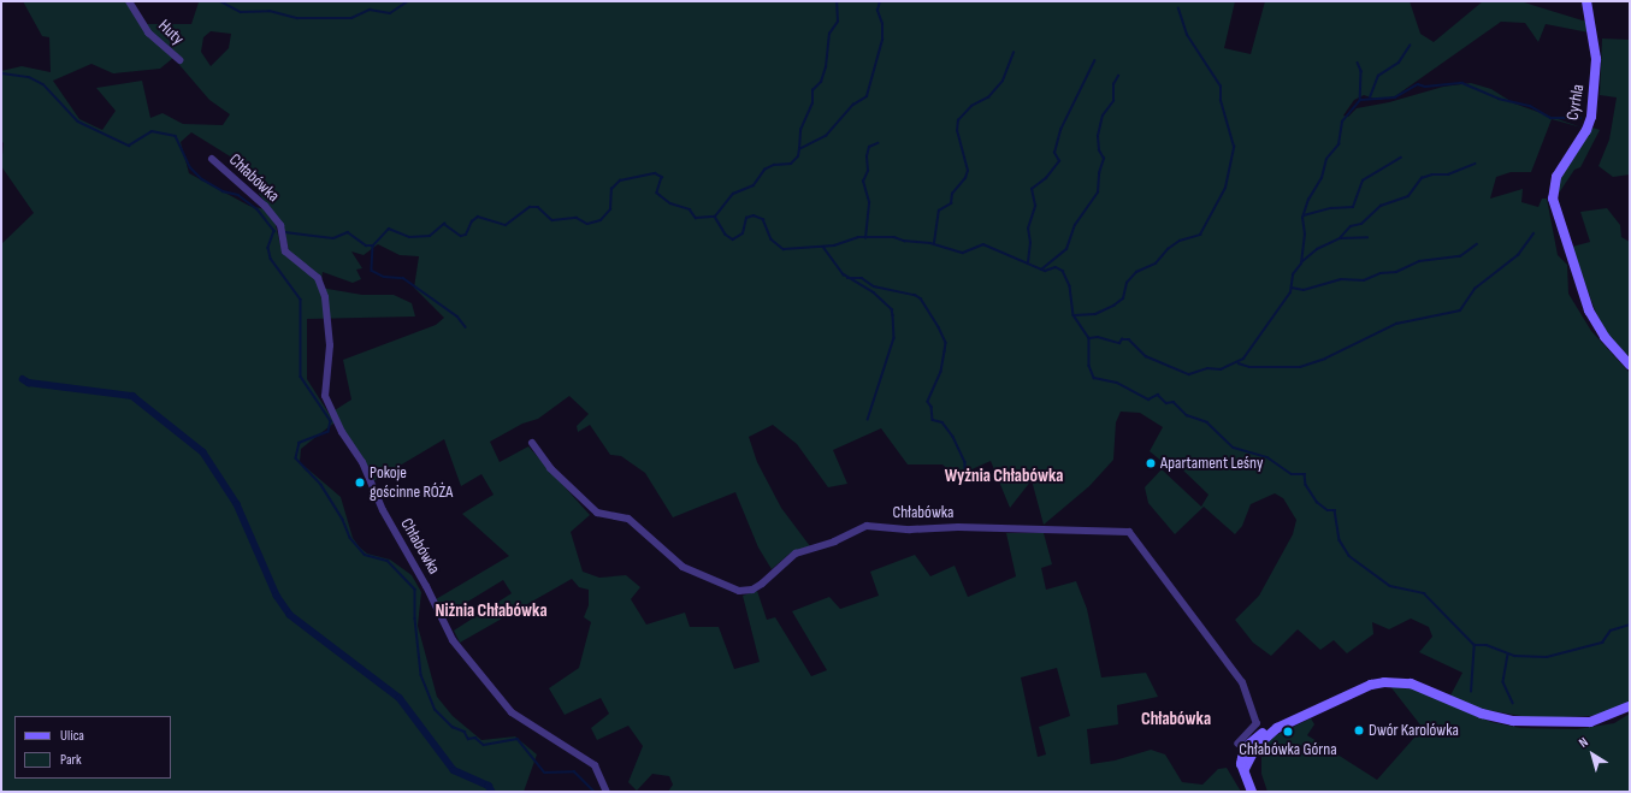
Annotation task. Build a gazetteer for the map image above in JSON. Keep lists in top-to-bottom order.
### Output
{
  "streets": {
    "street": ["Huty", "Cyrhla", "Chłabówka"]
  },
  "districts": ["Wyżnia Chłabówka", "Niżnia Chłabówka", "Chłabówka"],
  "places": [
    "Apartament Leśny",
    "Pokoje gościnne RÓŻA",
    "Dwór Karolówka",
    "Chłabówka Górna"
  ],
  "legend": ["Ulica", "Park"],
  "north": "top left"
}
